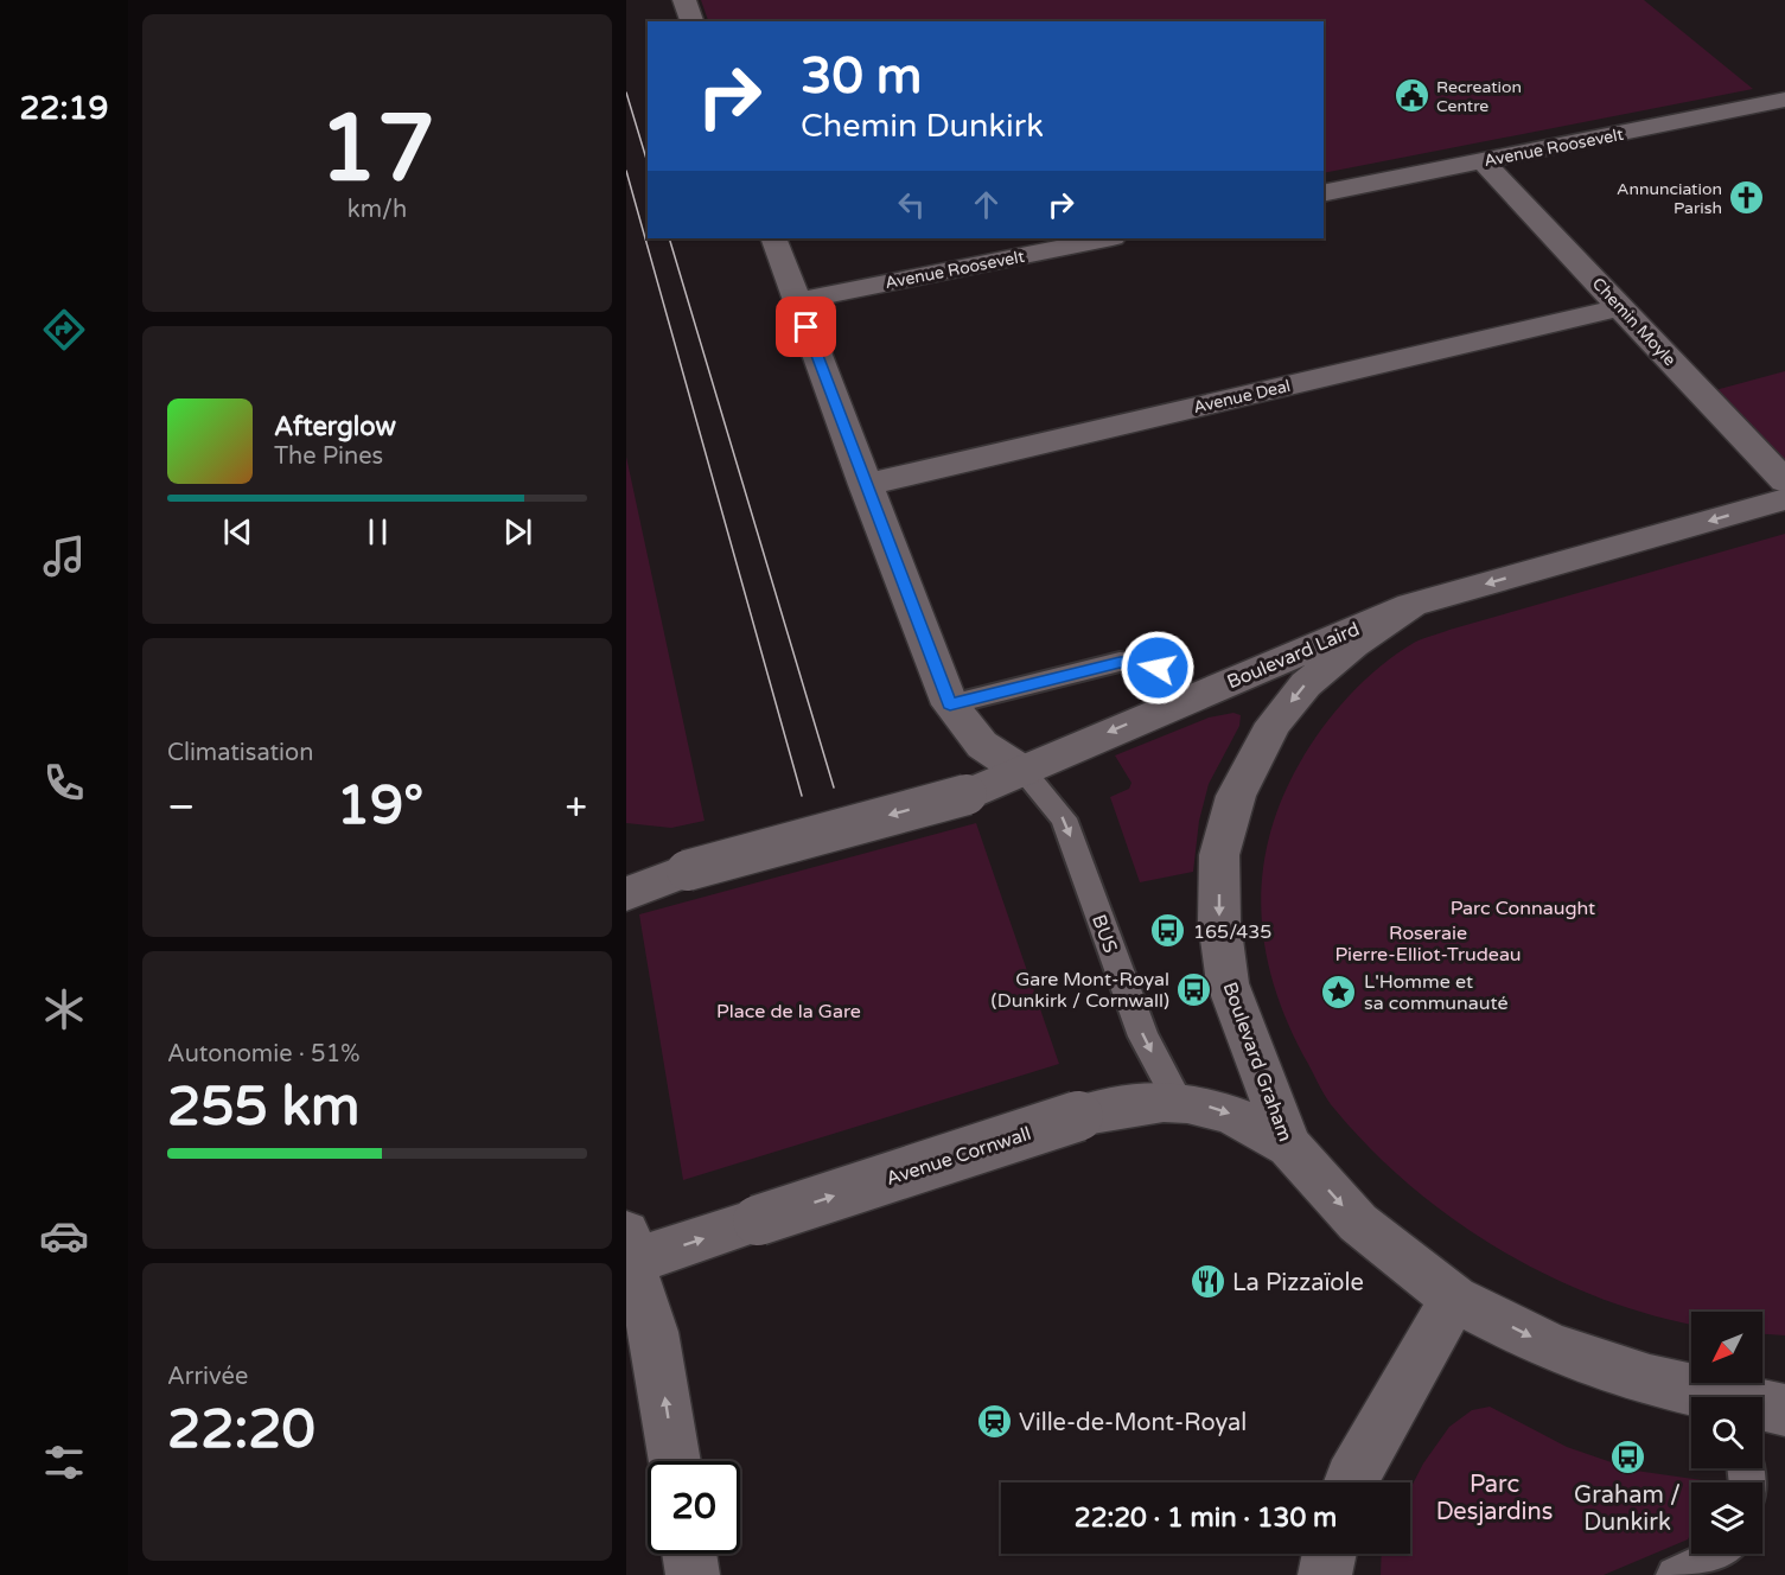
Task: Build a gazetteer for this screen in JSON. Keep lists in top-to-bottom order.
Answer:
{
  "streets": {
    "street": [
      "Avenue Roosevelt",
      "Chemin Moyle",
      "Avenue Deal",
      "Boulevard Laird",
      "Boulevard Graham",
      "Avenue Cornwall"
    ],
    "lane": ["BUS"]
  },
  "crossings": [
    ["Avenue Roosevelt", "Chemin Moyle"],
    ["Chemin Moyle", "Avenue Deal"],
    ["Boulevard Laird", "BUS"],
    ["Boulevard Laird", "Boulevard Graham"],
    ["BUS", "Avenue Cornwall"],
    ["Boulevard Graham", "Avenue Cornwall"]
  ],
  "one_way": ["Boulevard Laird", "BUS", "Avenue Cornwall"],
  "parks": [
    "Parc Connaught",
    "Roseraie Pierre-Elliot-Trudeau",
    "Place de la Gare",
    "Parc Desjardins"
  ],
  "places": {
    "public building": ["Recreation Centre"],
    "church": ["Annunciation Parish"],
    "bus stop": ["165/435", "Gare Mont-Royal (Dunkirk / Cornwall)", "Graham / Dunkirk"],
    "place": ["L'Homme et sa communauté"],
    "restaurant": ["La Pizzaïole"],
    "station": ["Ville-de-Mont-Royal"]
  },
  "north": "bottom left",
  "page": {
    "tabs": "22:19",
    "tile": [
      ["17", "km/h"],
      "Climatisation",
      ["Autonomie · 51%", "255 km"],
      ["Arrivée", "22:20"]
    ],
    "turn": ["30 m", "Chemin Dunkirk"],
    "song": ["Afterglow", "The Pines"],
    "heat": ["−", "19°", "+"],
    "limit": "20",
    "trip": "22:20 · 1 min · 130 m"
  }
}
